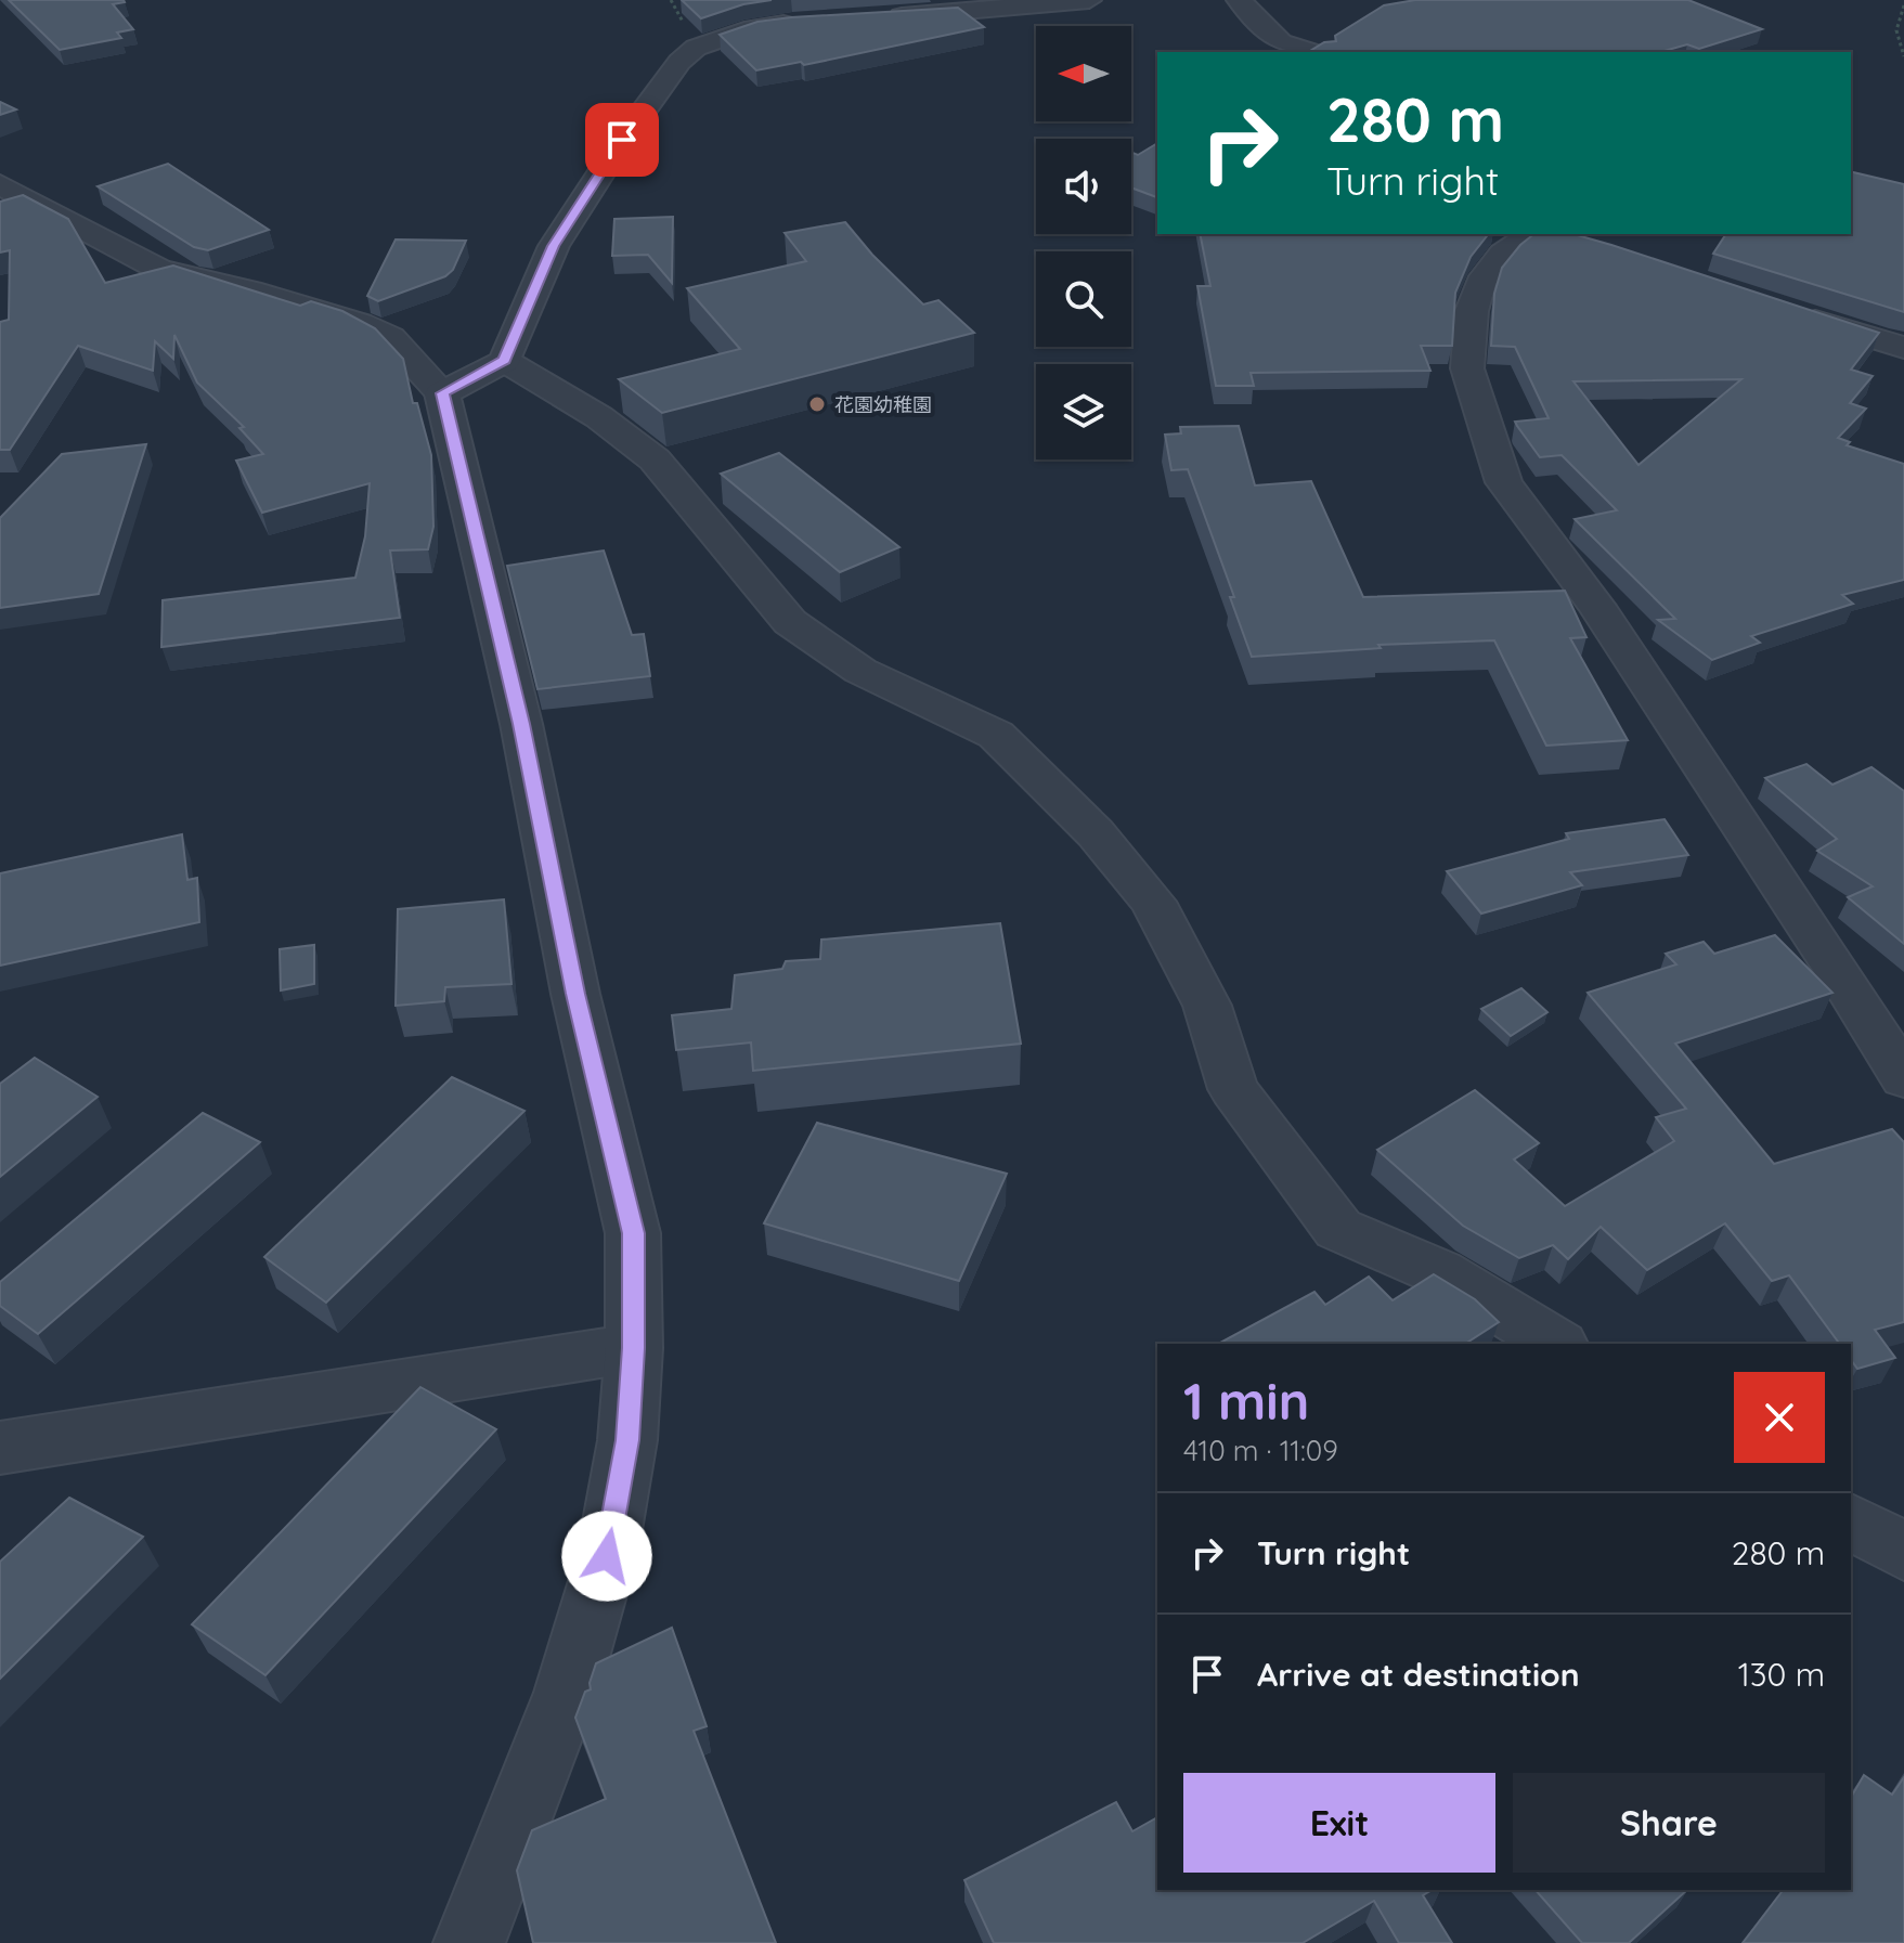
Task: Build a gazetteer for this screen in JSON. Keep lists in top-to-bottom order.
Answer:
{
  "places": ["花園幼稚園"],
  "north": "left",
  "page": {
    "turn": ["280 m", "Turn right"],
    "heading": ["1 min", "410 m · 11:09"],
    "list": [
      {
        "name": "Turn right",
        "value": "280 m"
      },
      {
        "name": "Arrive at destination",
        "value": "130 m"
      }
    ],
    "buttons": ["Exit", "Share"]
  }
}
